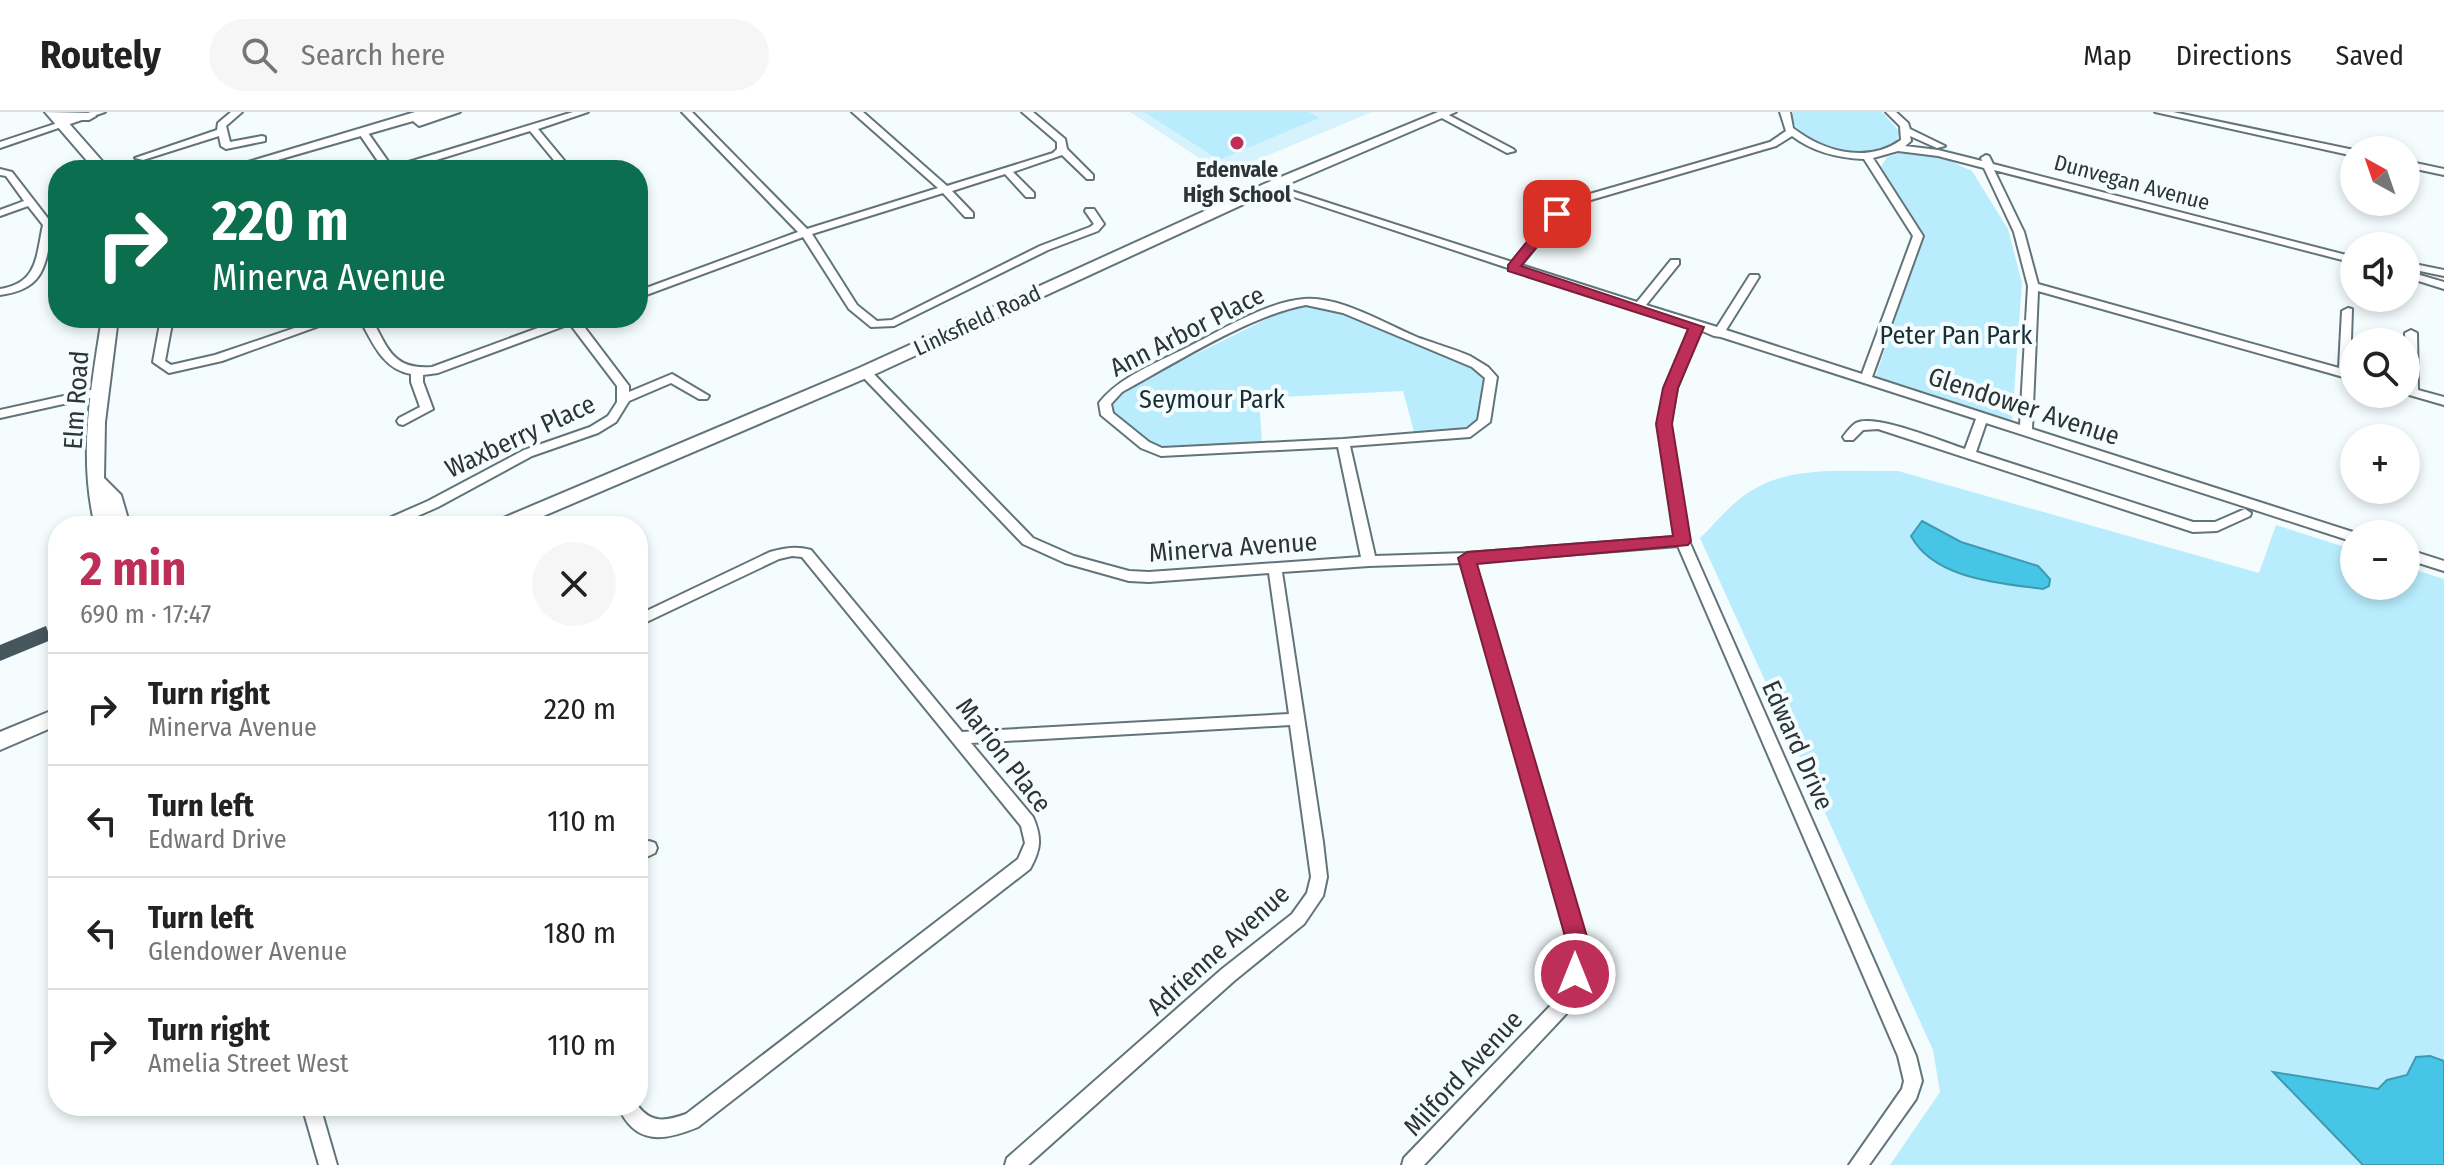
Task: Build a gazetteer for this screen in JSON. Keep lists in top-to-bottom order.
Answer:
{
  "streets": {
    "main road": ["Linksfield Road", "Elm Road"],
    "street": [
      "Dunvegan Avenue",
      "Ann Arbor Place",
      "Glendower Avenue",
      "Waxberry Place",
      "Minerva Avenue",
      "Edward Drive",
      "Marion Place",
      "Adrienne Avenue",
      "Milford Avenue"
    ]
  },
  "crossings": [
    ["Linksfield Road", "Glendower Avenue"],
    ["Linksfield Road", "Minerva Avenue"],
    ["Glendower Avenue", "Edward Drive"],
    ["Minerva Avenue", "Edward Drive"],
    ["Minerva Avenue", "Adrienne Avenue"],
    ["Minerva Avenue", "Milford Avenue"]
  ],
  "parks": ["Peter Pan Park", "Seymour Park"],
  "places": ["Edenvale High School"],
  "north": "top left",
  "page": {
    "header": "Routely",
    "search": "Search here",
    "nav": ["Map", "Directions", "Saved"],
    "map_buttons": ["+", "−"],
    "turn": ["220 m", "Minerva Avenue"],
    "heading": ["2 min", "690 m · 17:47"],
    "list": [
      {
        "name": "Turn right",
        "note": "Minerva Avenue",
        "value": "220 m"
      },
      {
        "name": "Turn left",
        "note": "Edward Drive",
        "value": "110 m"
      },
      {
        "name": "Turn left",
        "note": "Glendower Avenue",
        "value": "180 m"
      },
      {
        "name": "Turn right",
        "note": "Amelia Street West",
        "value": "110 m"
      }
    ]
  }
}
